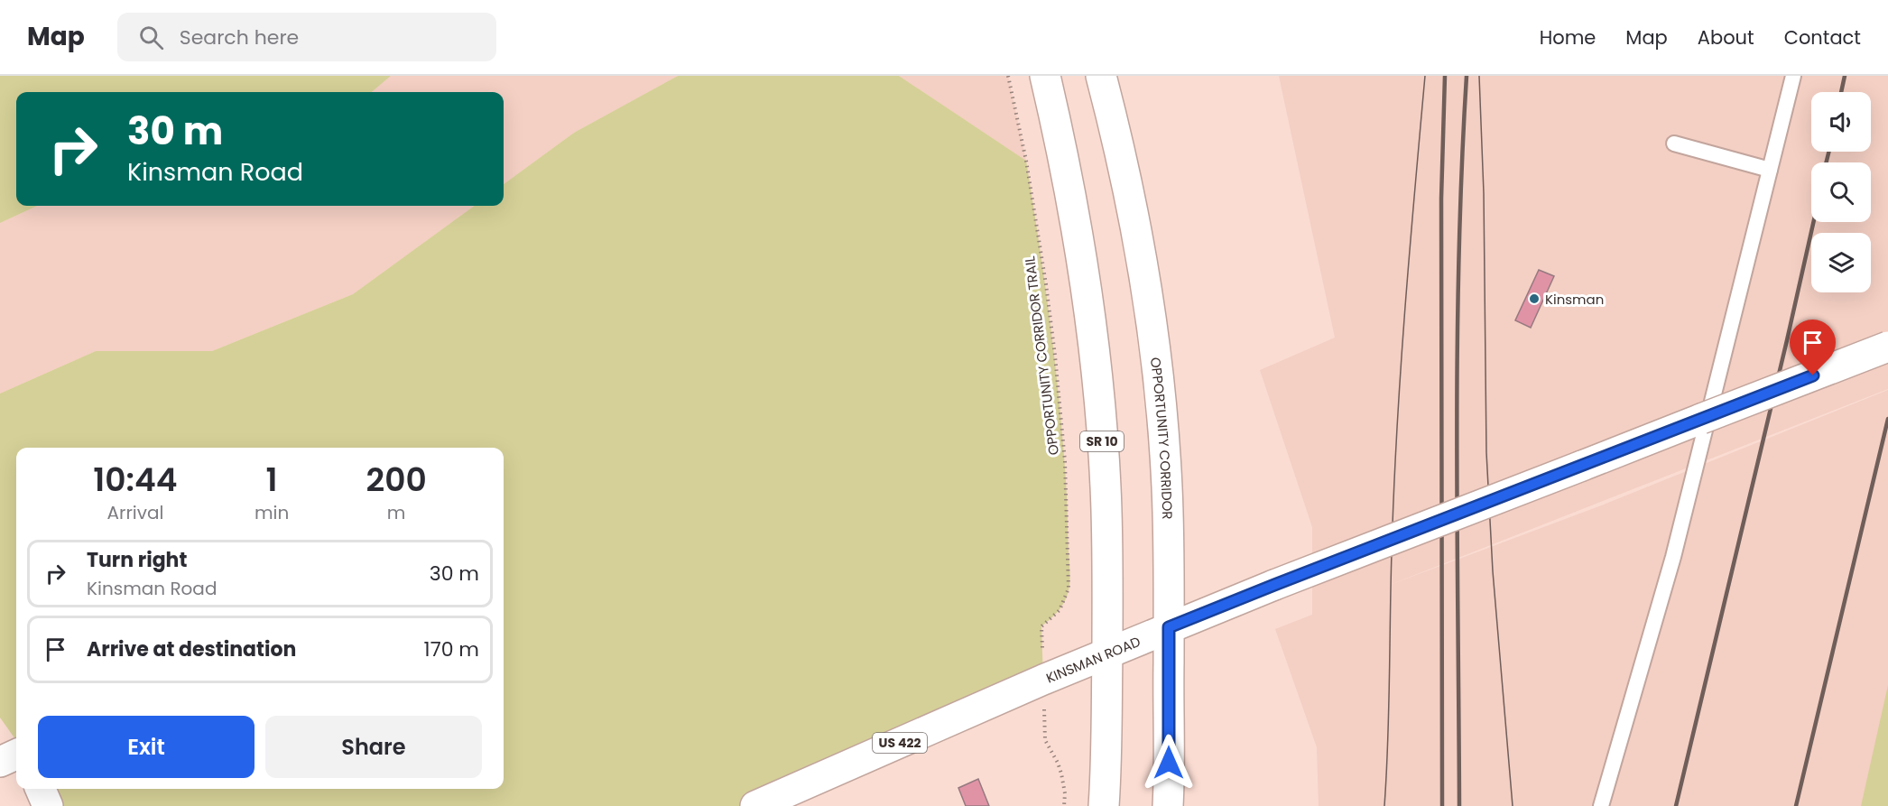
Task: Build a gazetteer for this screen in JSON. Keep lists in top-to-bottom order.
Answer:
{
  "streets": {
    "main road": [
      "OPPORTUNITY CORRIDOR",
      "SR 10",
      "KINSMAN ROAD",
      "US 422"
    ],
    "path": ["OPPORTUNITY CORRIDOR TRAIL"]
  },
  "crossings": [
    ["OPPORTUNITY CORRIDOR", "KINSMAN ROAD"],
    ["SR 10", "KINSMAN ROAD"]
  ],
  "places": ["Kinsman"],
  "page": {
    "header": "Map",
    "search": "Search here",
    "nav": [
      "Home",
      "Map",
      "About",
      "Contact"
    ],
    "turn": ["30 m", "Kinsman Road"],
    "eta": [
      "10:44",
      "Arrival",
      "1",
      "min",
      "200",
      "m"
    ],
    "list": [
      {
        "name": "Turn right",
        "note": "Kinsman Road",
        "value": "30 m"
      },
      {
        "name": "Arrive at destination",
        "value": "170 m"
      }
    ],
    "buttons": ["Exit", "Share"]
  }
}
